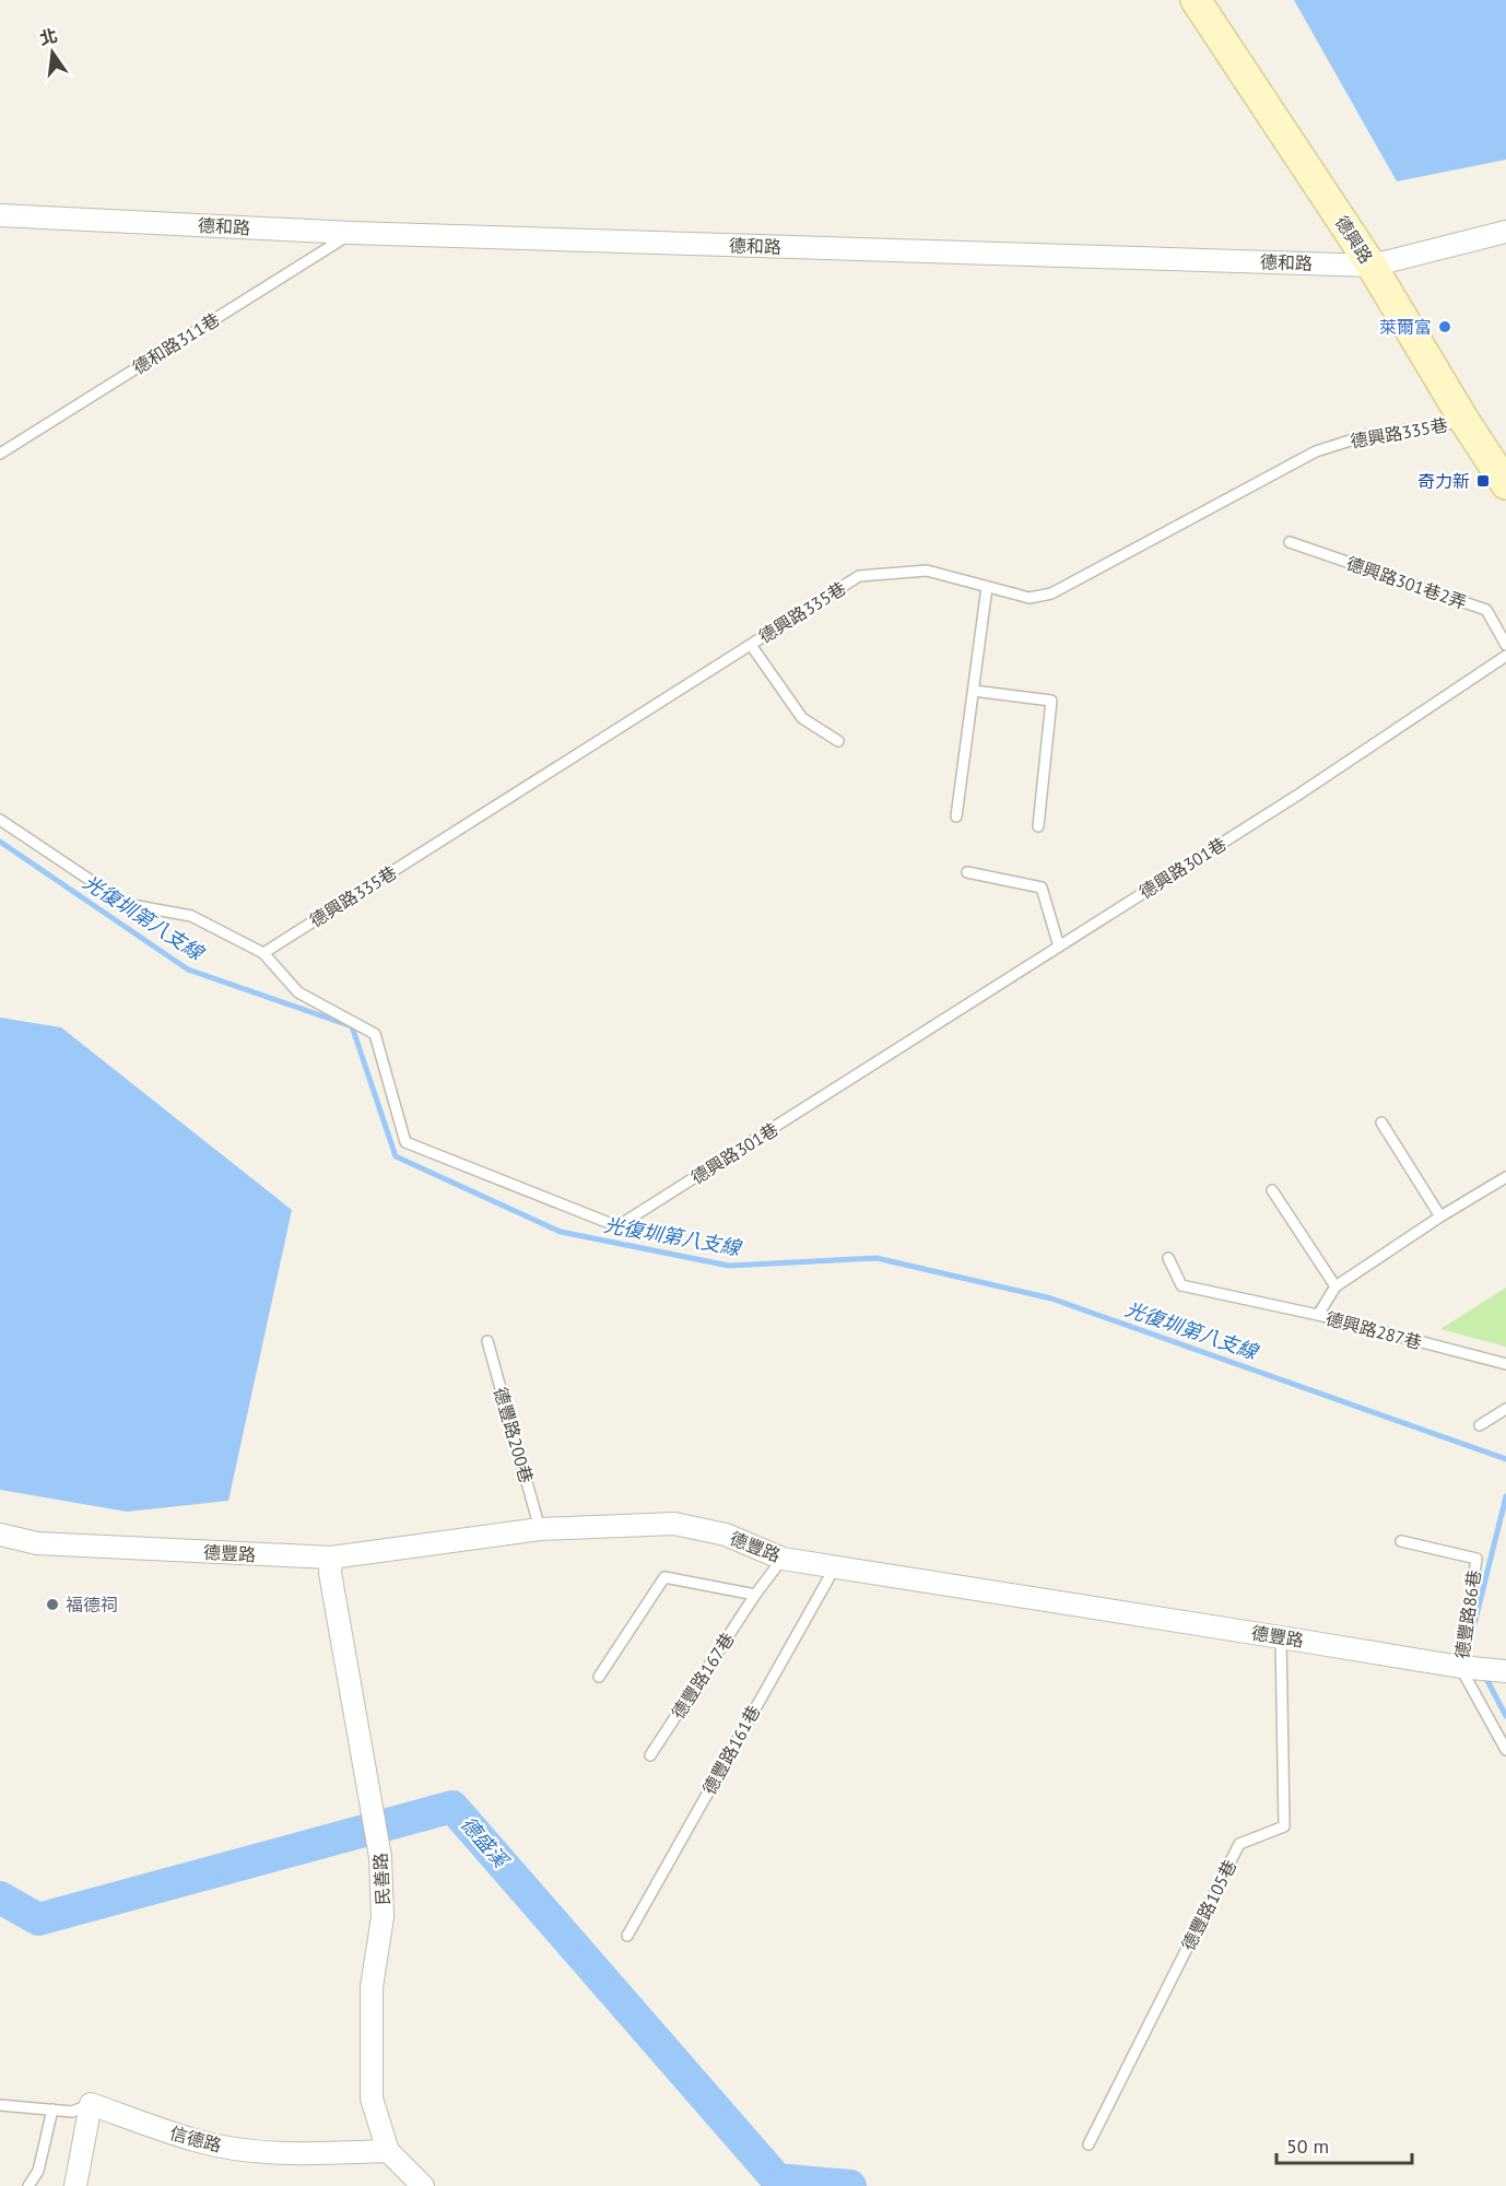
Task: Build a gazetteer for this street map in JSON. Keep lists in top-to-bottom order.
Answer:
{
  "streets": {
    "main road": ["德興路"],
    "street": [
      "德和路",
      "德豐路",
      "民善路",
      "信德路"
    ],
    "lane": [
      "德和路311巷",
      "德興路335巷",
      "德興路301巷2弄",
      "德興路301巷",
      "德興路287巷",
      "德豐路200巷",
      "德豐路86巷",
      "德豐路167巷",
      "德豐路161巷",
      "德豐路105巷"
    ]
  },
  "crossings": [
    ["德和路", "德興路"],
    ["德和路", "德和路311巷"],
    ["德興路", "德興路335巷"],
    ["德興路335巷", "德興路301巷"],
    ["德豐路200巷", "德豐路"],
    ["德豐路", "德豐路86巷"],
    ["德豐路", "德豐路167巷"],
    ["德豐路", "德豐路161巷"],
    ["德豐路", "民善路"],
    ["德豐路", "德豐路105巷"],
    ["民善路", "信德路"]
  ],
  "water": ["光復圳第八支線", "德盛溪"],
  "places": {
    "other": ["萊爾富", "福德祠"],
    "transit": ["奇力新"]
  },
  "scale_bar": "50 m",
  "north": "top"
}
